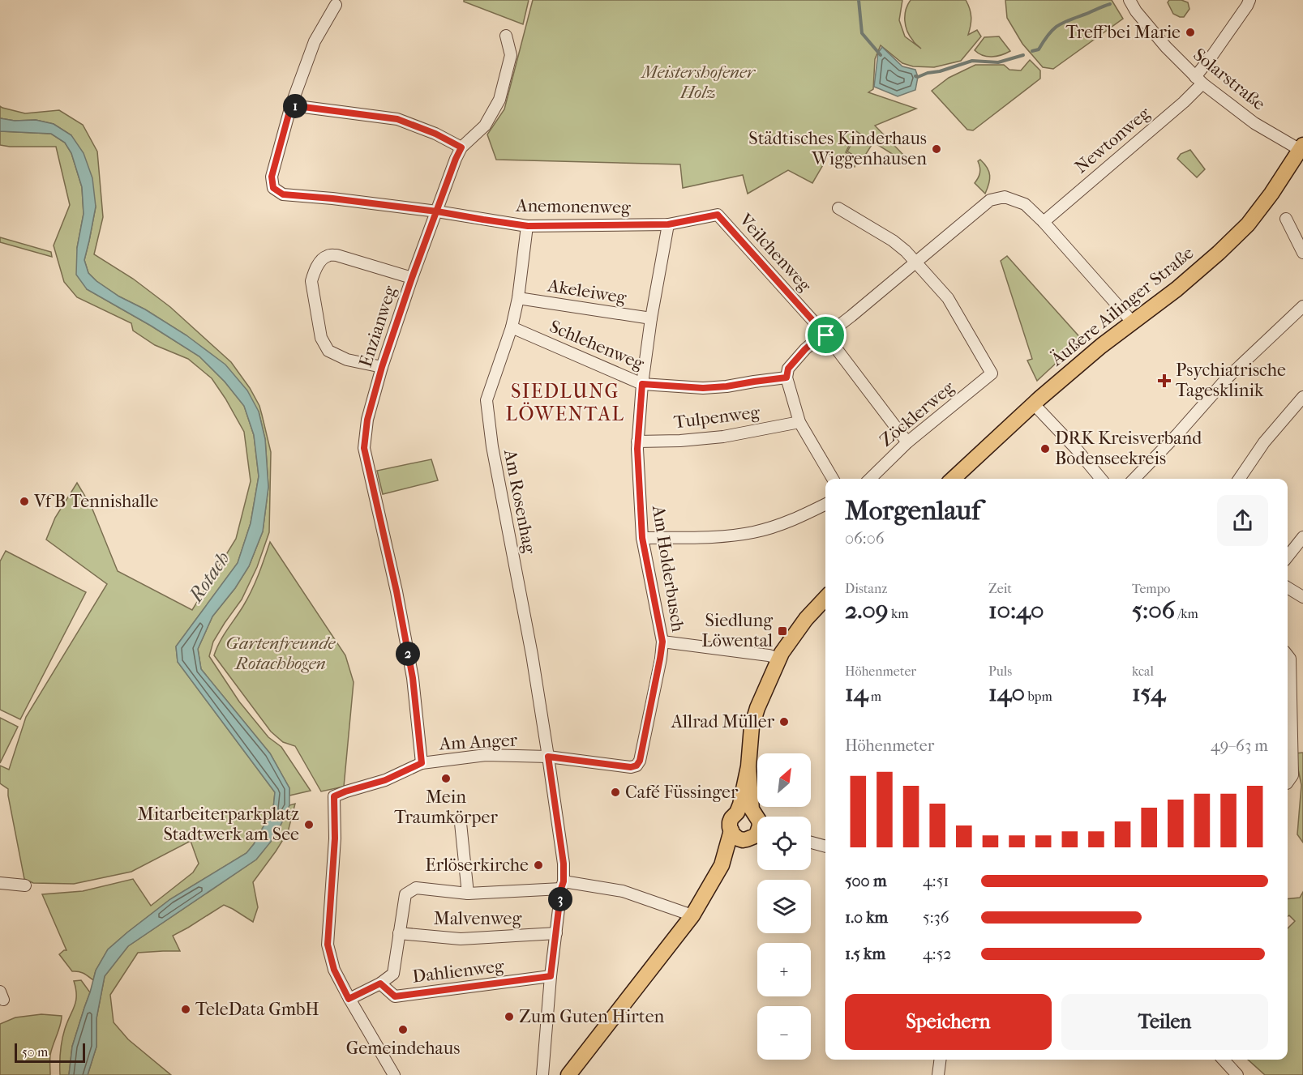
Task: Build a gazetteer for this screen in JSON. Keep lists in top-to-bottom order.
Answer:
{
  "streets": {
    "main road": ["Äußere Ailinger Straße"],
    "street": [
      "Solarstraße",
      "Newtonweg",
      "Anemonenweg",
      "Veilchenweg",
      "Akeleiweg",
      "Enzianweg",
      "Schlehenweg",
      "Zöcklerweg",
      "Tulpenweg",
      "Am Rosenhag",
      "Am Holderbusch",
      "Am Anger",
      "Malvenweg",
      "Dahlienweg"
    ]
  },
  "crossings": [
    ["Solarstraße", "Newtonweg"],
    ["Solarstraße", "Äußere Ailinger Straße"],
    ["Anemonenweg", "Veilchenweg"],
    ["Anemonenweg", "Enzianweg"],
    ["Anemonenweg", "Am Rosenhag"],
    ["Anemonenweg", "Am Holderbusch"],
    ["Veilchenweg", "Zöcklerweg"],
    ["Akeleiweg", "Am Rosenhag"],
    ["Akeleiweg", "Am Holderbusch"],
    ["Enzianweg", "Am Anger"],
    ["Schlehenweg", "Am Rosenhag"],
    ["Schlehenweg", "Am Holderbusch"],
    ["Tulpenweg", "Am Holderbusch"],
    ["Am Rosenhag", "Am Anger"],
    ["Am Rosenhag", "Malvenweg"],
    ["Am Rosenhag", "Dahlienweg"],
    ["Am Holderbusch", "Am Anger"]
  ],
  "districts": ["SIEDLUNG LÖWENTAL"],
  "water": ["Rotach"],
  "parks": ["Meistershofener Holz", "Gartenfreunde Rotachbogen"],
  "places": {
    "other": [
      "Treff bei Marie",
      "Städtisches Kinderhaus Wiggenhausen",
      "DRK Kreisverband Bodenseekreis",
      "VfB Tennishalle",
      "Allrad Müller",
      "Mein Traumkörper",
      "Café Füssinger",
      "Mitarbeiterparkplatz Stadtwerk am See",
      "Erlöserkirche",
      "TeleData GmbH",
      "Zum Guten Hirten",
      "Gemeindehaus"
    ],
    "health": ["Psychiatrische Tagesklinik"],
    "transit": ["Siedlung Löwental"]
  },
  "scale_bar": "50 m",
  "north": "top right",
  "page": {
    "pins": ["1", "2", "3"],
    "heading": ["Morgenlauf", "06:06"],
    "stats": [
      ["Distanz", "2.09 km"],
      ["Zeit", "10:40"],
      ["Tempo", "5:06 /km"],
      ["Höhenmeter", "14 m"],
      ["Puls", "140 bpm"],
      ["kcal", "154"]
    ],
    "chart": ["Höhenmeter", "49–63 m"],
    "map_buttons": ["+", "−"],
    "list": [
      {
        "name": "500 m",
        "note": "4:51"
      },
      {
        "name": "1.0 km",
        "note": "5:36"
      },
      {
        "name": "1.5 km",
        "note": "4:52"
      }
    ],
    "buttons": ["Speichern", "Teilen"],
    "scale": "50 m"
  }
}
